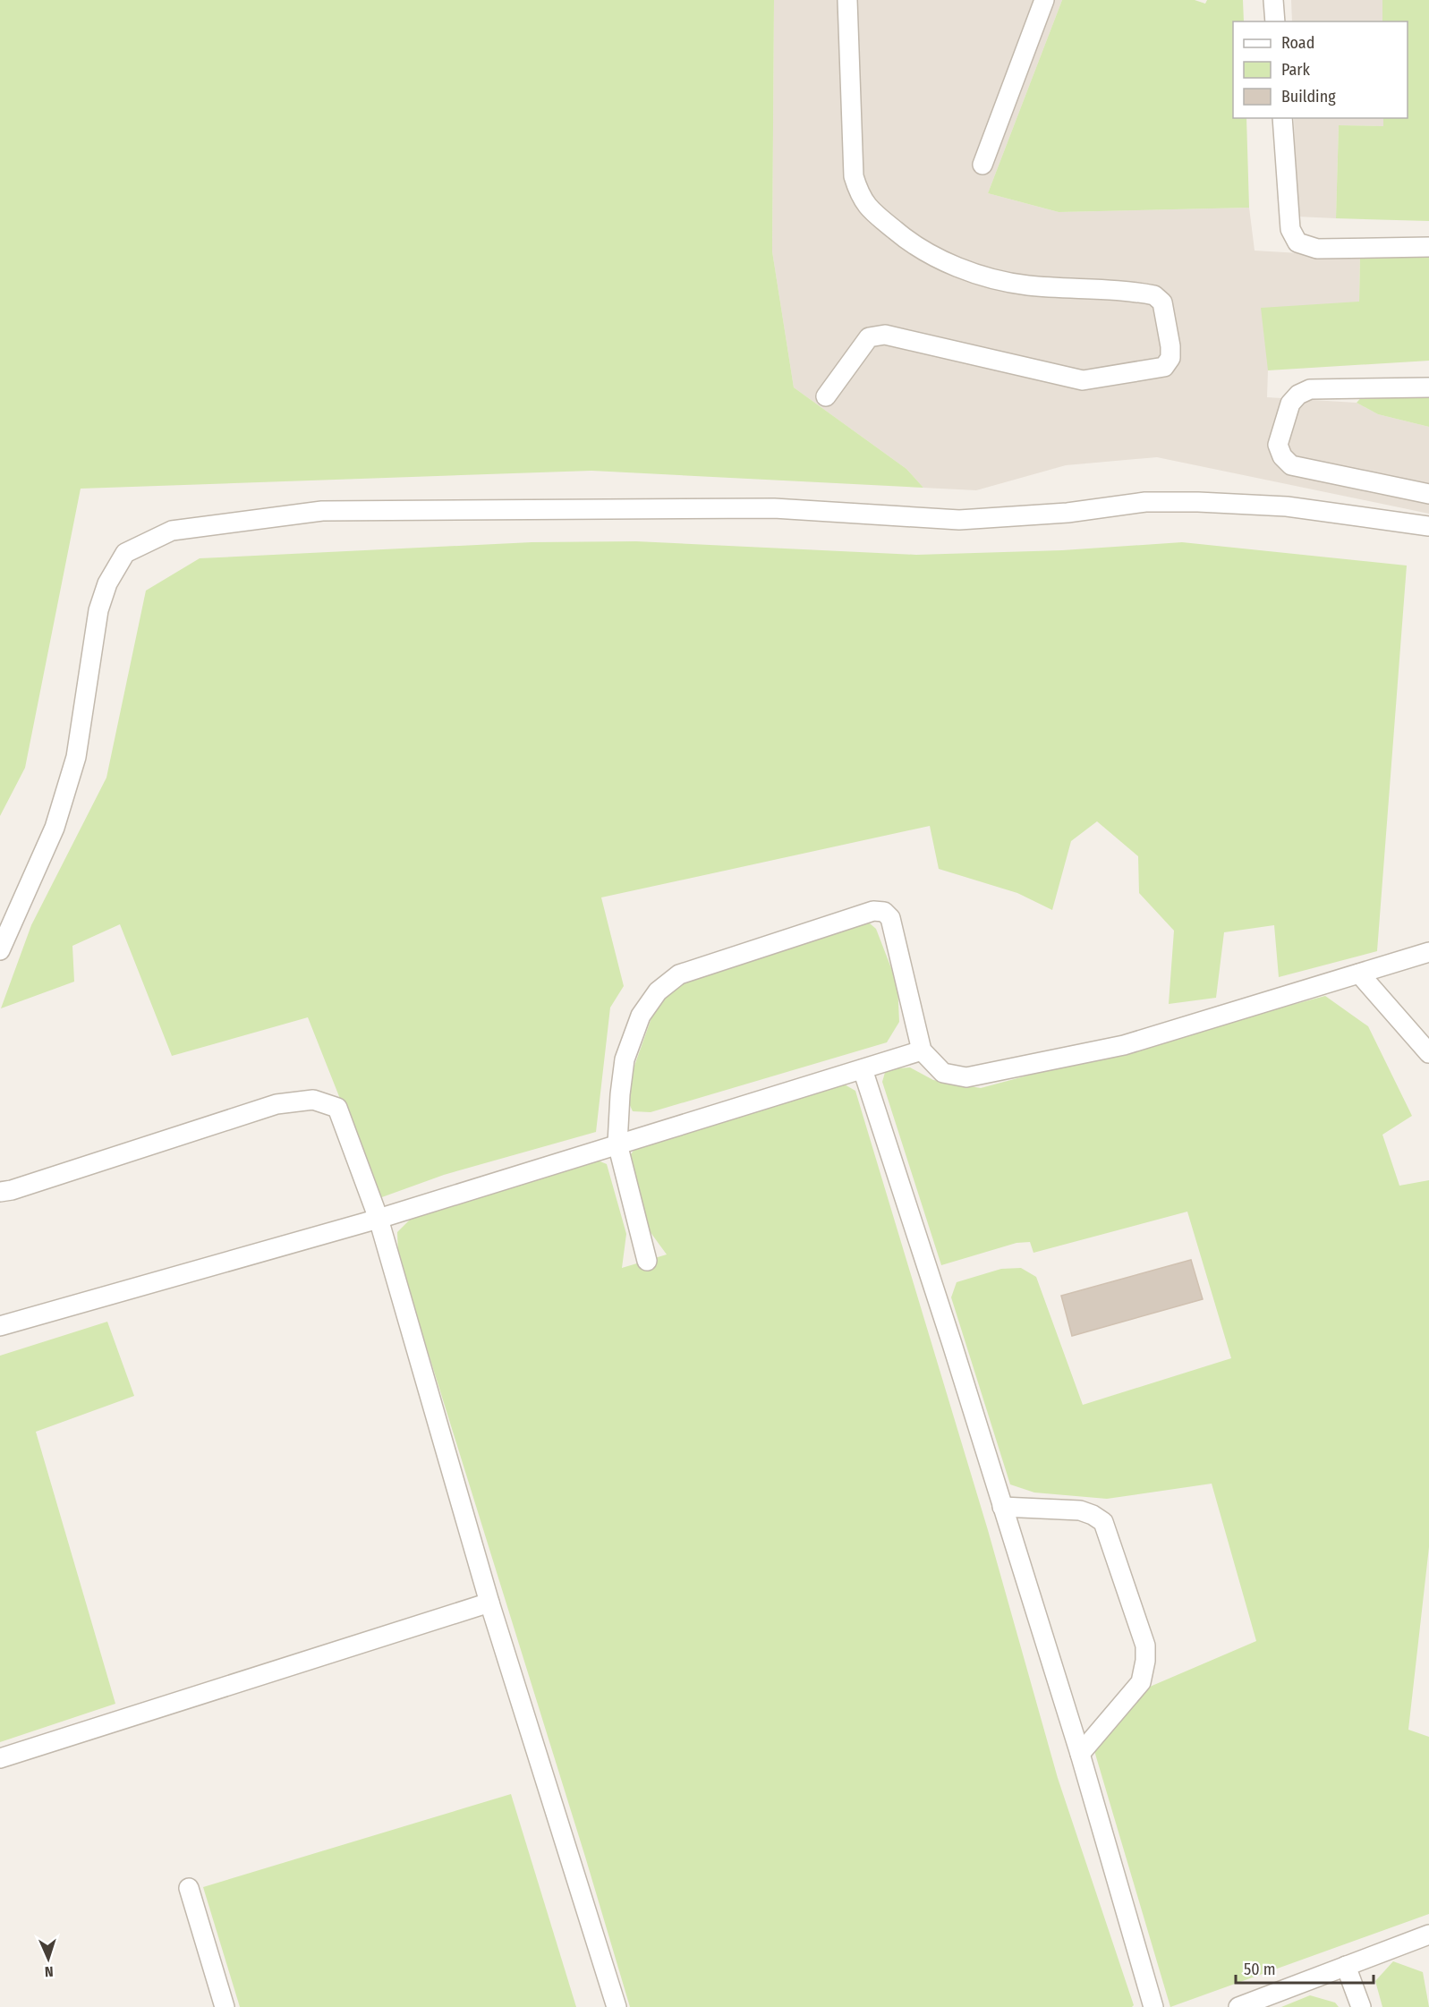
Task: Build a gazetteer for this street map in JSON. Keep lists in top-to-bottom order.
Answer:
{
  "legend": ["Road", "Park", "Building"],
  "scale_bar": "50 m",
  "north": "bottom"
}
